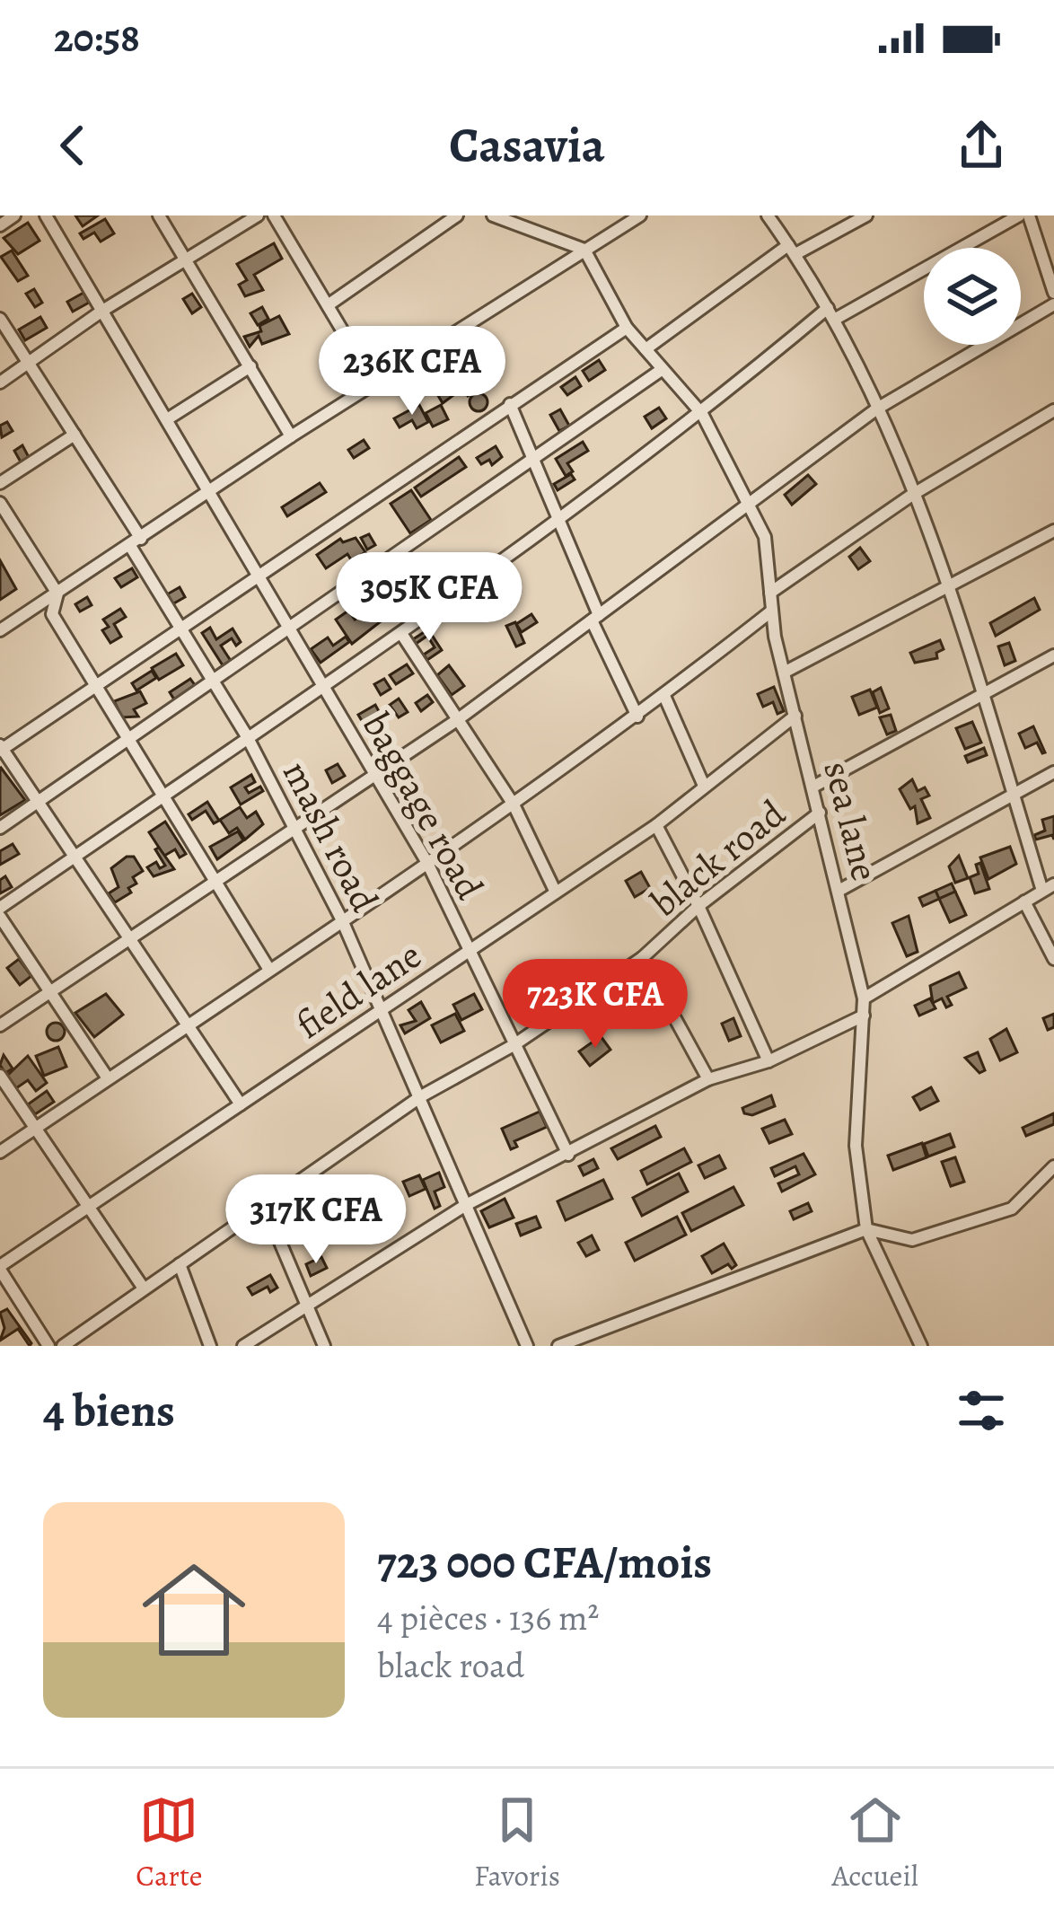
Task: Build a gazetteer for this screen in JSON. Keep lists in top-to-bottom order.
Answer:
{
  "streets": {
    "street": [
      "baggage road",
      "sea lane",
      "mash road",
      "black road",
      "field lane"
    ]
  },
  "crossings": [
    ["baggage road", "black road"],
    ["baggage road", "field lane"],
    ["sea lane", "black road"],
    ["sea lane", "field lane"],
    ["mash road", "black road"],
    ["mash road", "field lane"]
  ],
  "page": {
    "status": "20:58",
    "header": "Casavia",
    "price": [
      "236K CFA",
      "305K CFA",
      "723K CFA",
      "317K CFA"
    ],
    "heading": "4 biens",
    "list": [
      {
        "name": "723 000 CFA/mois",
        "note": "4 pièces · 136 m² · black road"
      }
    ],
    "tabs": ["Carte", "Favoris", "Accueil"]
  }
}
